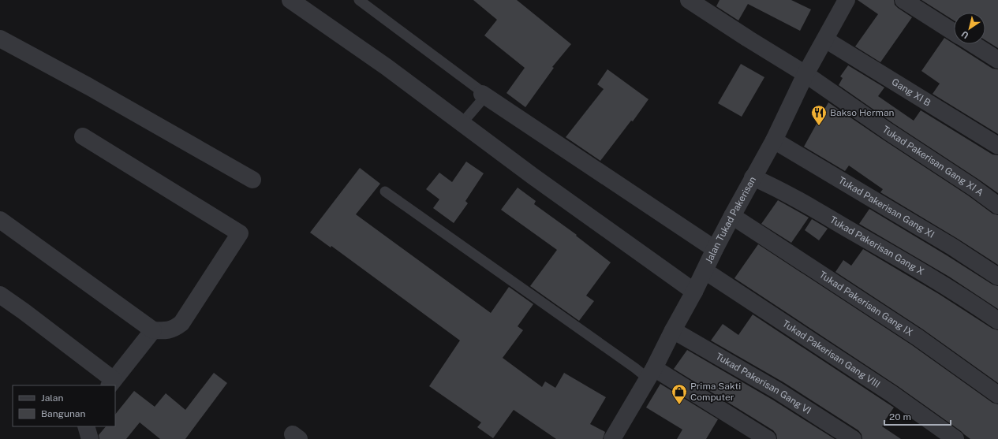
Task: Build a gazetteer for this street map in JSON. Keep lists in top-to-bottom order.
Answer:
{
  "streets": {
    "street": [
      "Gang XI B",
      "Tukad Pakerisan Gang XI A",
      "Tukad Pakerisan Gang XI",
      "Jalan Tukad Pakerisan",
      "Tukad Pakerisan Gang X",
      "Tukad Pakerisan Gang IX",
      "Tukad Pakerisan Gang VIII",
      "Tukad Pakerisan Gang VI"
    ]
  },
  "crossings": [
    ["Gang XI B", "Jalan Tukad Pakerisan"],
    ["Tukad Pakerisan Gang XI A", "Jalan Tukad Pakerisan"],
    ["Tukad Pakerisan Gang XI", "Jalan Tukad Pakerisan"],
    ["Jalan Tukad Pakerisan", "Tukad Pakerisan Gang X"],
    ["Jalan Tukad Pakerisan", "Tukad Pakerisan Gang IX"],
    ["Jalan Tukad Pakerisan", "Tukad Pakerisan Gang VIII"],
    ["Jalan Tukad Pakerisan", "Tukad Pakerisan Gang VI"]
  ],
  "places": {
    "restaurant": ["Bakso Herman"],
    "shop": ["Prima Sakti Computer"]
  },
  "legend": ["Jalan", "Bangunan"],
  "scale_bar": "20 m",
  "north": "bottom left"
}
